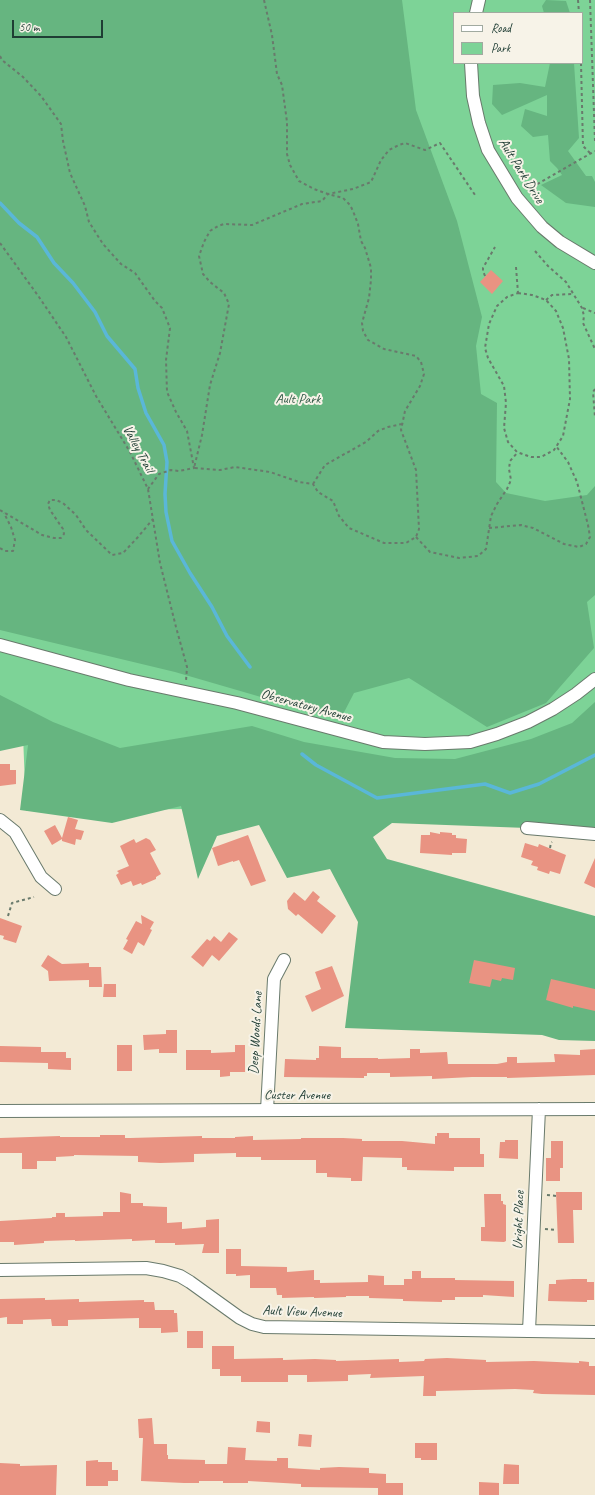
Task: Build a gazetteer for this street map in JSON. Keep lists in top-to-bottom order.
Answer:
{
  "streets": {
    "street": [
      "Ault Park Drive",
      "Observatory Avenue",
      "Deep Woods Lane",
      "Custer Avenue",
      "Uright Place",
      "Ault View Avenue"
    ],
    "path": ["Valley Trail"]
  },
  "crossings": [
    ["Valley Trail", "Observatory Avenue"],
    ["Deep Woods Lane", "Custer Avenue"],
    ["Custer Avenue", "Uright Place"],
    ["Uright Place", "Ault View Avenue"]
  ],
  "parks": ["Ault Park"],
  "legend": ["Road", "Park"],
  "scale_bar": "50 m"
}
